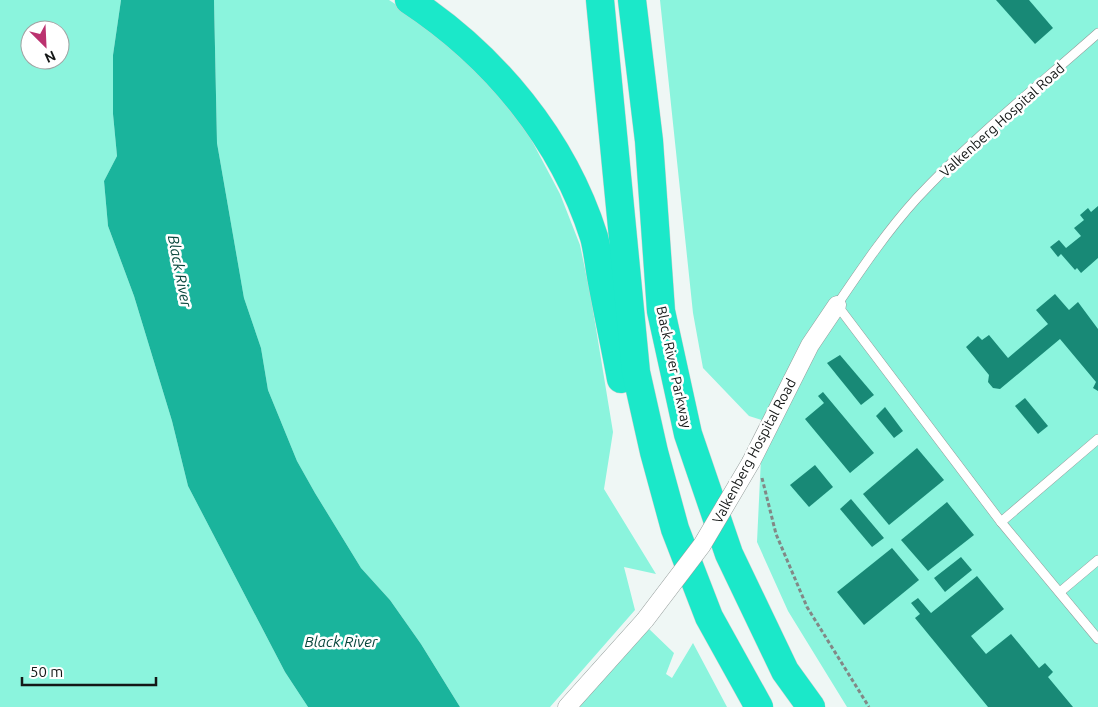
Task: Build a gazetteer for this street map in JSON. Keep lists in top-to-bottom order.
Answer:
{
  "streets": {
    "highway": ["Black River Parkway"],
    "street": ["Valkenberg Hospital Road"]
  },
  "water": ["Black River"],
  "scale_bar": "50 m",
  "north": "bottom right"
}
